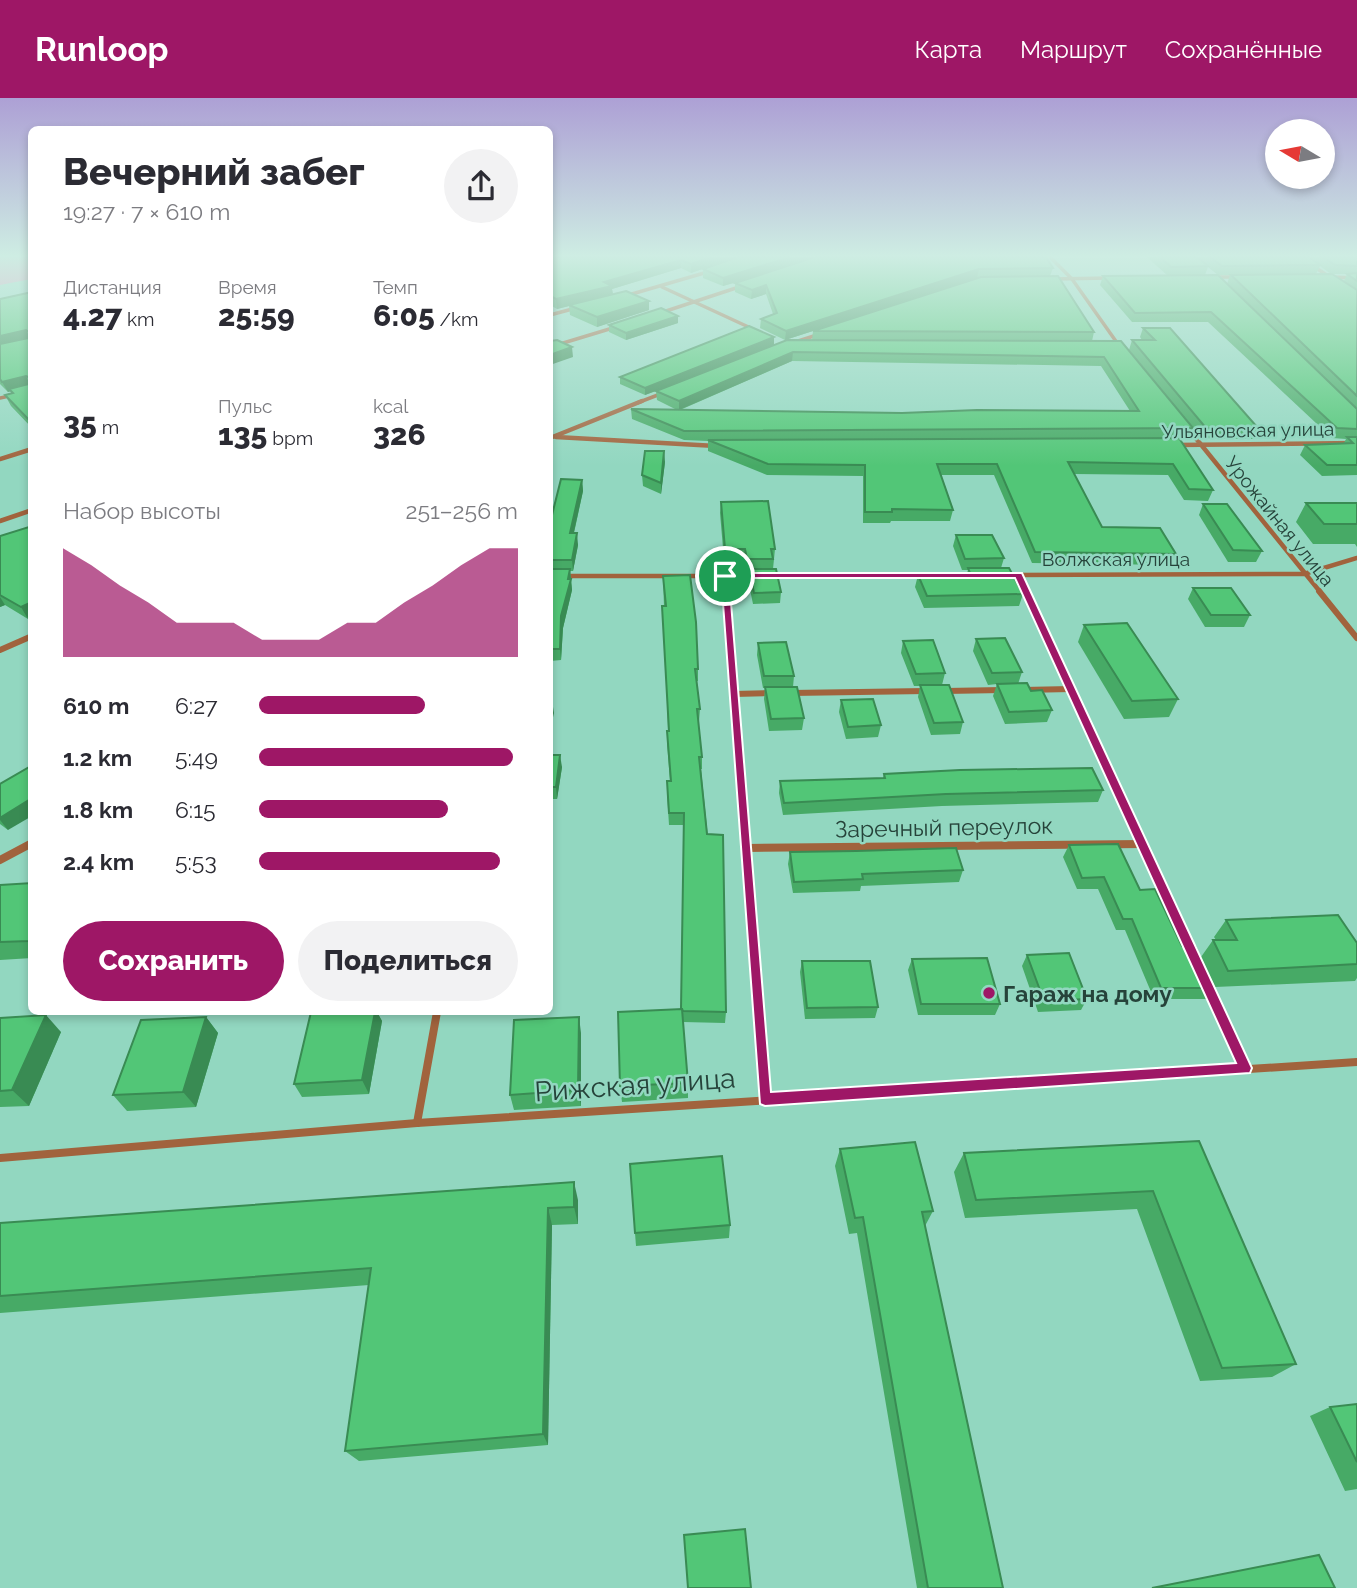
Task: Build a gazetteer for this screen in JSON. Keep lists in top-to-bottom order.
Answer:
{
  "streets": {
    "street": [
      "Ульяновская улица",
      "Урожайная улица",
      "Волжская улица",
      "Заречный переулок",
      "Рижская улица"
    ]
  },
  "crossings": [
    ["Ульяновская улица", "Урожайная улица"],
    ["Урожайная улица", "Волжская улица"]
  ],
  "places": ["Гараж на дому"],
  "north": "left",
  "page": {
    "header": "Runloop",
    "nav": ["Карта", "Маршрут", "Сохранённые"],
    "heading": ["Вечерний забег", "19:27 · 7 × 610 m"],
    "stats": [
      ["Дистанция", "4.27 km"],
      ["Время", "25:59"],
      ["Темп", "6:05 /km"],
      ["35 m"],
      ["Пульс", "135 bpm"],
      ["kcal", "326"]
    ],
    "chart": ["Набор высоты", "251–256 m"],
    "list": [
      {
        "name": "610 m",
        "note": "6:27"
      },
      {
        "name": "1.2 km",
        "note": "5:49"
      },
      {
        "name": "1.8 km",
        "note": "6:15"
      },
      {
        "name": "2.4 km",
        "note": "5:53"
      }
    ],
    "buttons": ["Сохранить", "Поделиться"]
  }
}
